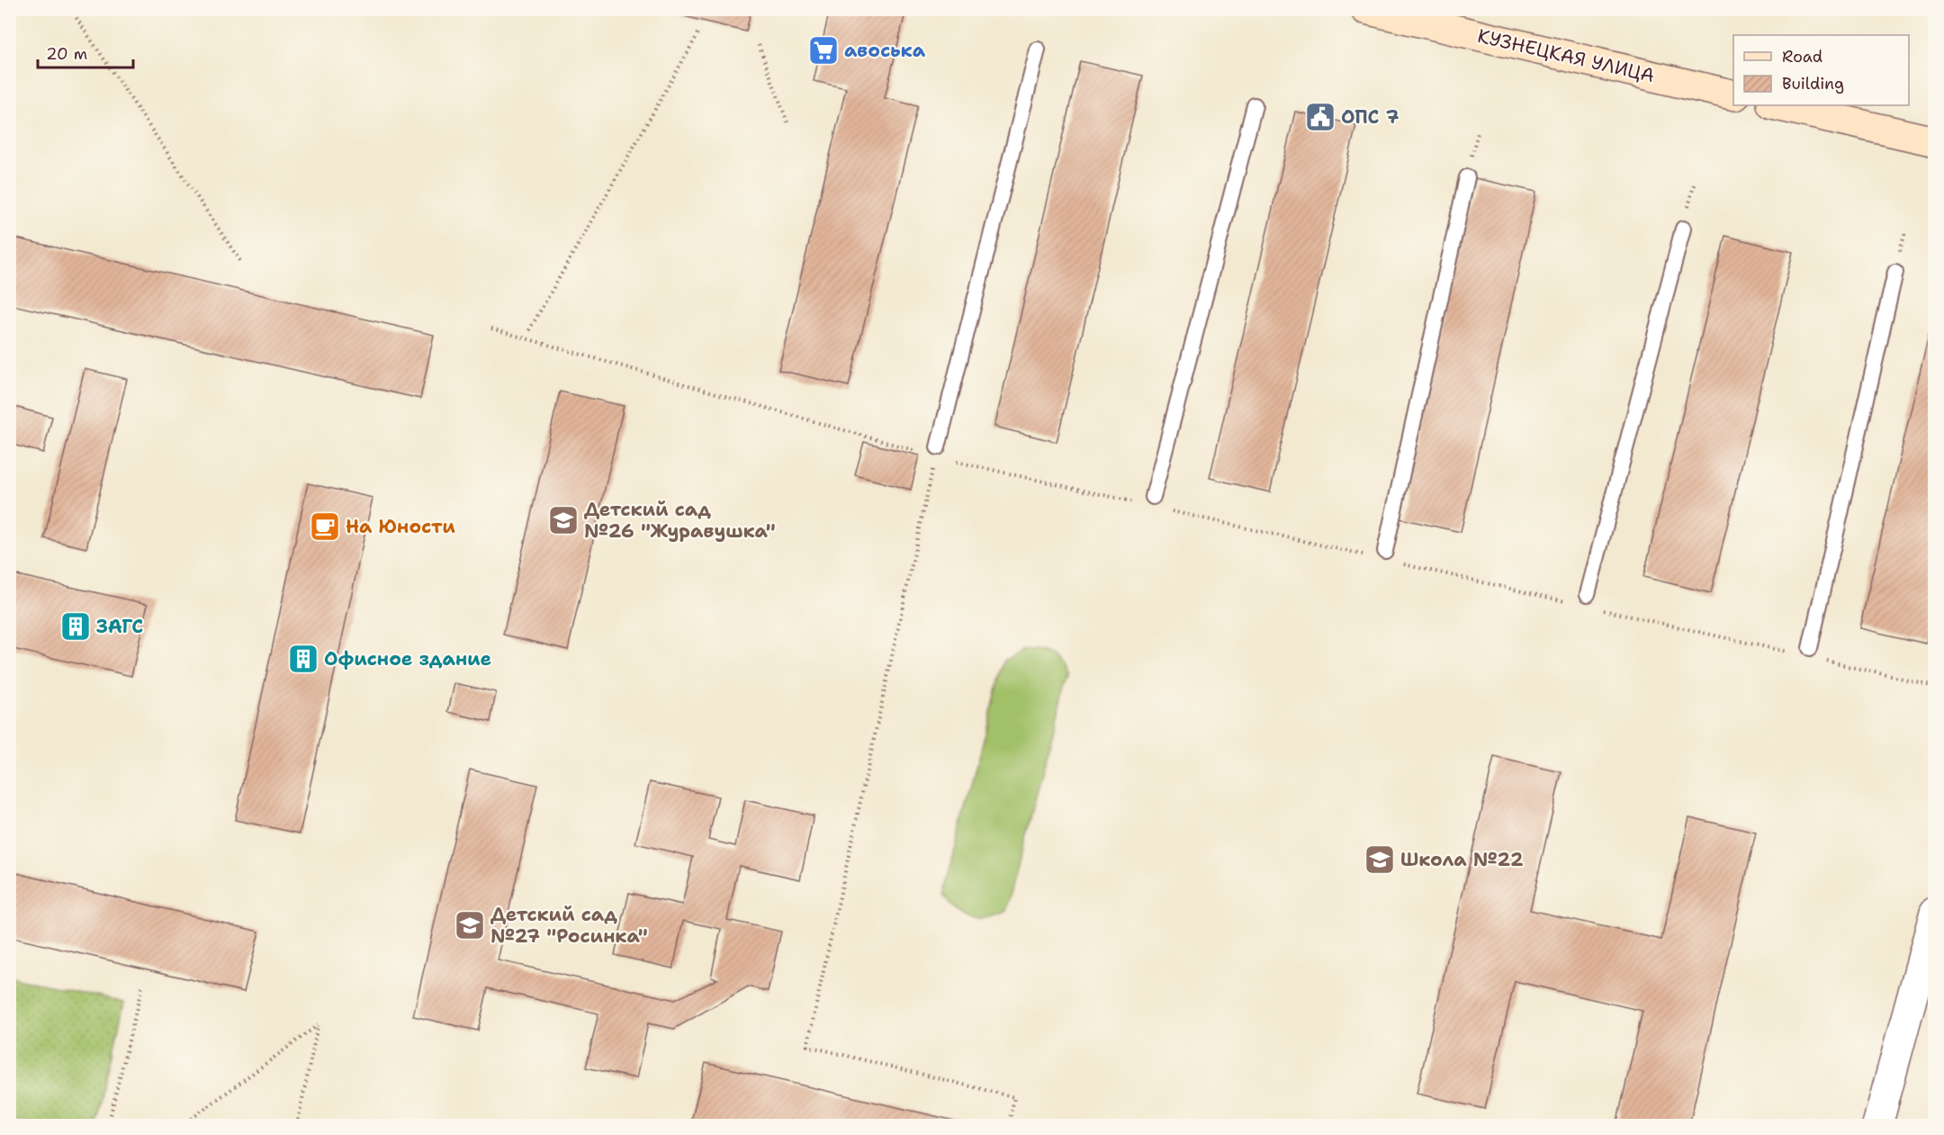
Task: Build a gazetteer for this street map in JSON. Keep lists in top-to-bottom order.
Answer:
{
  "streets": {
    "main road": ["КУЗНЕЦКАЯ УЛИЦА"]
  },
  "places": {
    "supermarket": ["авоська"],
    "public building": ["ОПС 7"],
    "school or university": ["Детский сад №26 \"Журавушка\"", "Школа №22", "Детский сад №27 \"Росинка\""],
    "cafe": ["На Юности"],
    "building": ["ЗАГС", "Офисное здание"]
  },
  "legend": ["Road", "Building"],
  "scale_bar": "20 m"
}
